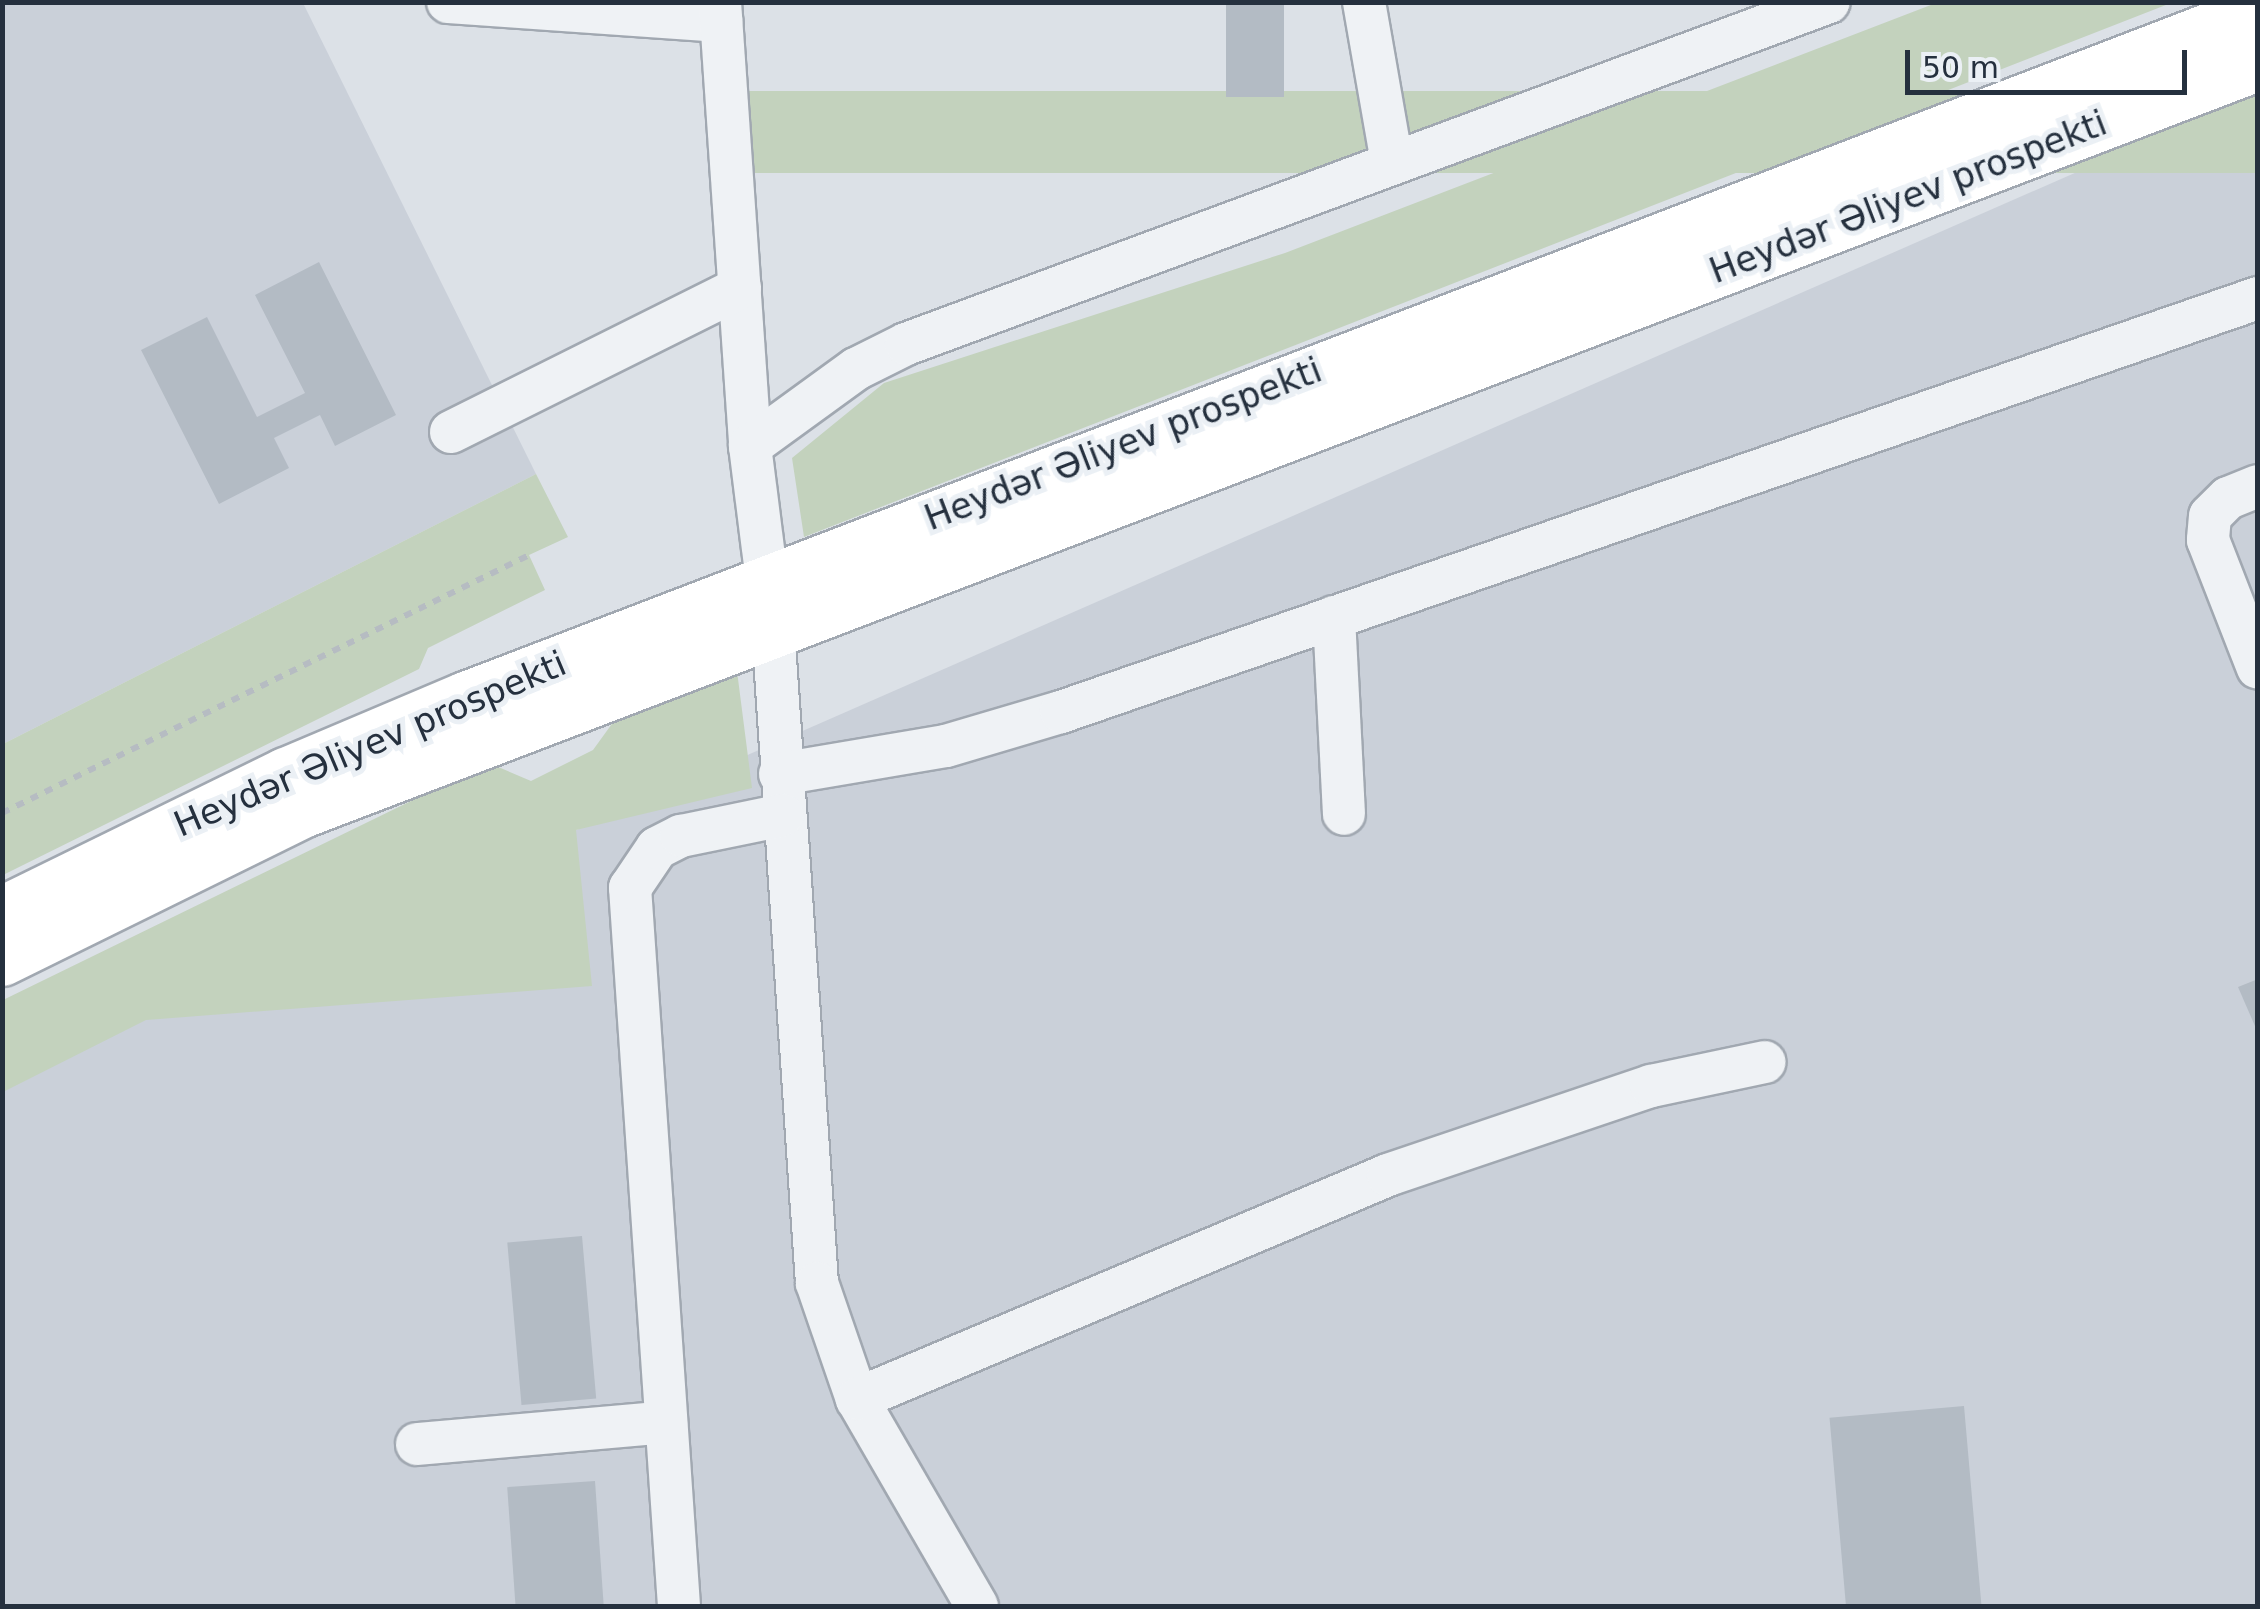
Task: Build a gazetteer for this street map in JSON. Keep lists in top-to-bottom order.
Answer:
{
  "streets": {
    "main road": ["Heydər Əliyev prospekti"]
  },
  "scale_bar": "50 m"
}
